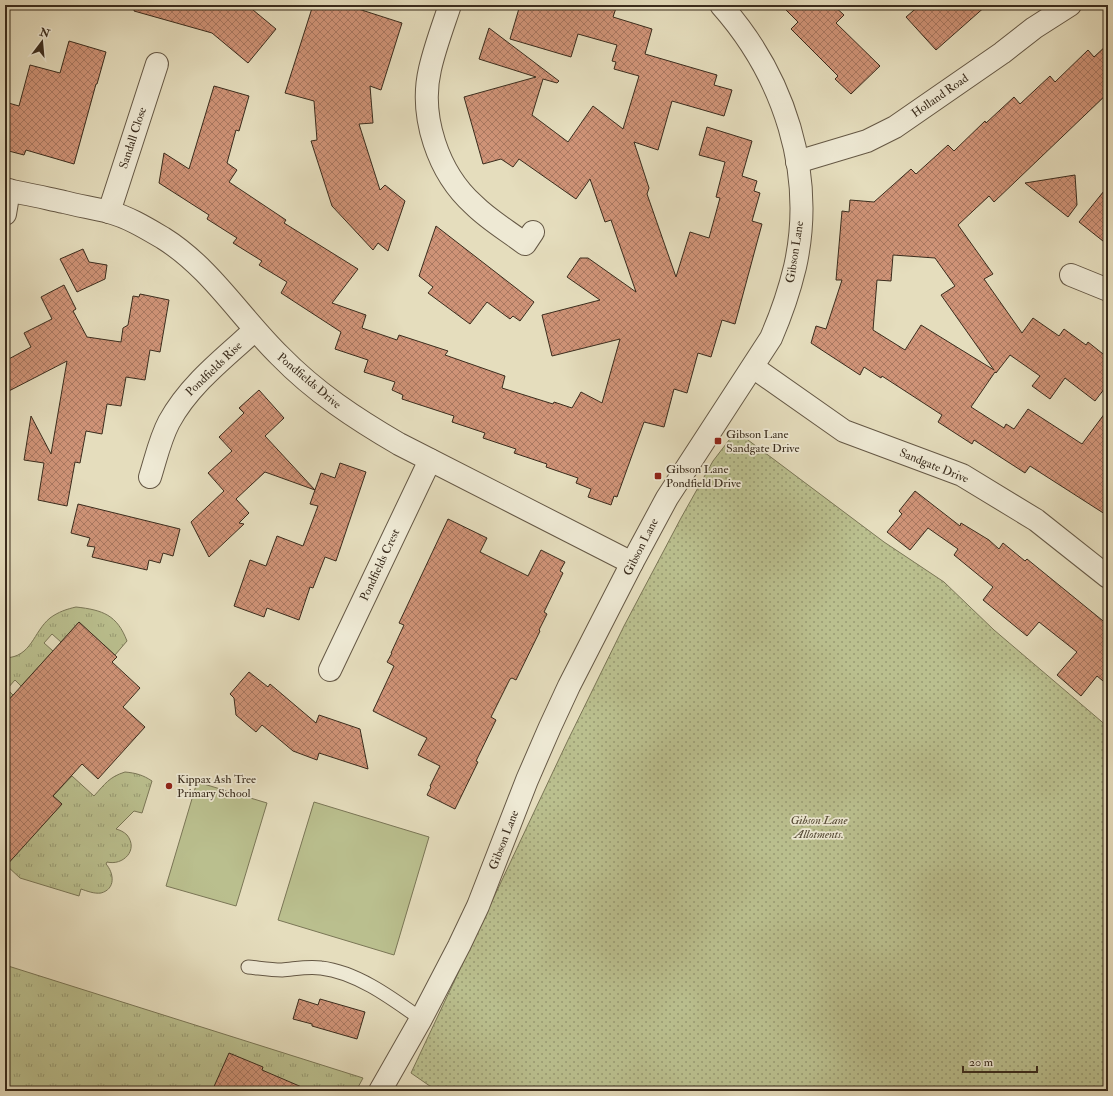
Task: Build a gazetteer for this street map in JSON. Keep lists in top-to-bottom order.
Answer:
{
  "streets": {
    "street": [
      "Holland Road",
      "Sandall Close",
      "Gibson Lane",
      "Pondfields Rise",
      "Pondfields Drive",
      "Sandgate Drive",
      "Pondfields Crest"
    ]
  },
  "crossings": [
    ["Holland Road", "Gibson Lane"],
    ["Sandall Close", "Pondfields Drive"],
    ["Gibson Lane", "Pondfields Drive"],
    ["Gibson Lane", "Sandgate Drive"],
    ["Pondfields Rise", "Pondfields Drive"],
    ["Pondfields Drive", "Pondfields Crest"]
  ],
  "parks": ["Gibson Lane Allotments."],
  "places": {
    "transit": ["Gibson Lane Sandgate Drive", "Gibson Lane Pondfield Drive"],
    "other": ["Kippax Ash Tree Primary School"]
  },
  "scale_bar": "20 m",
  "north": "top"
}
